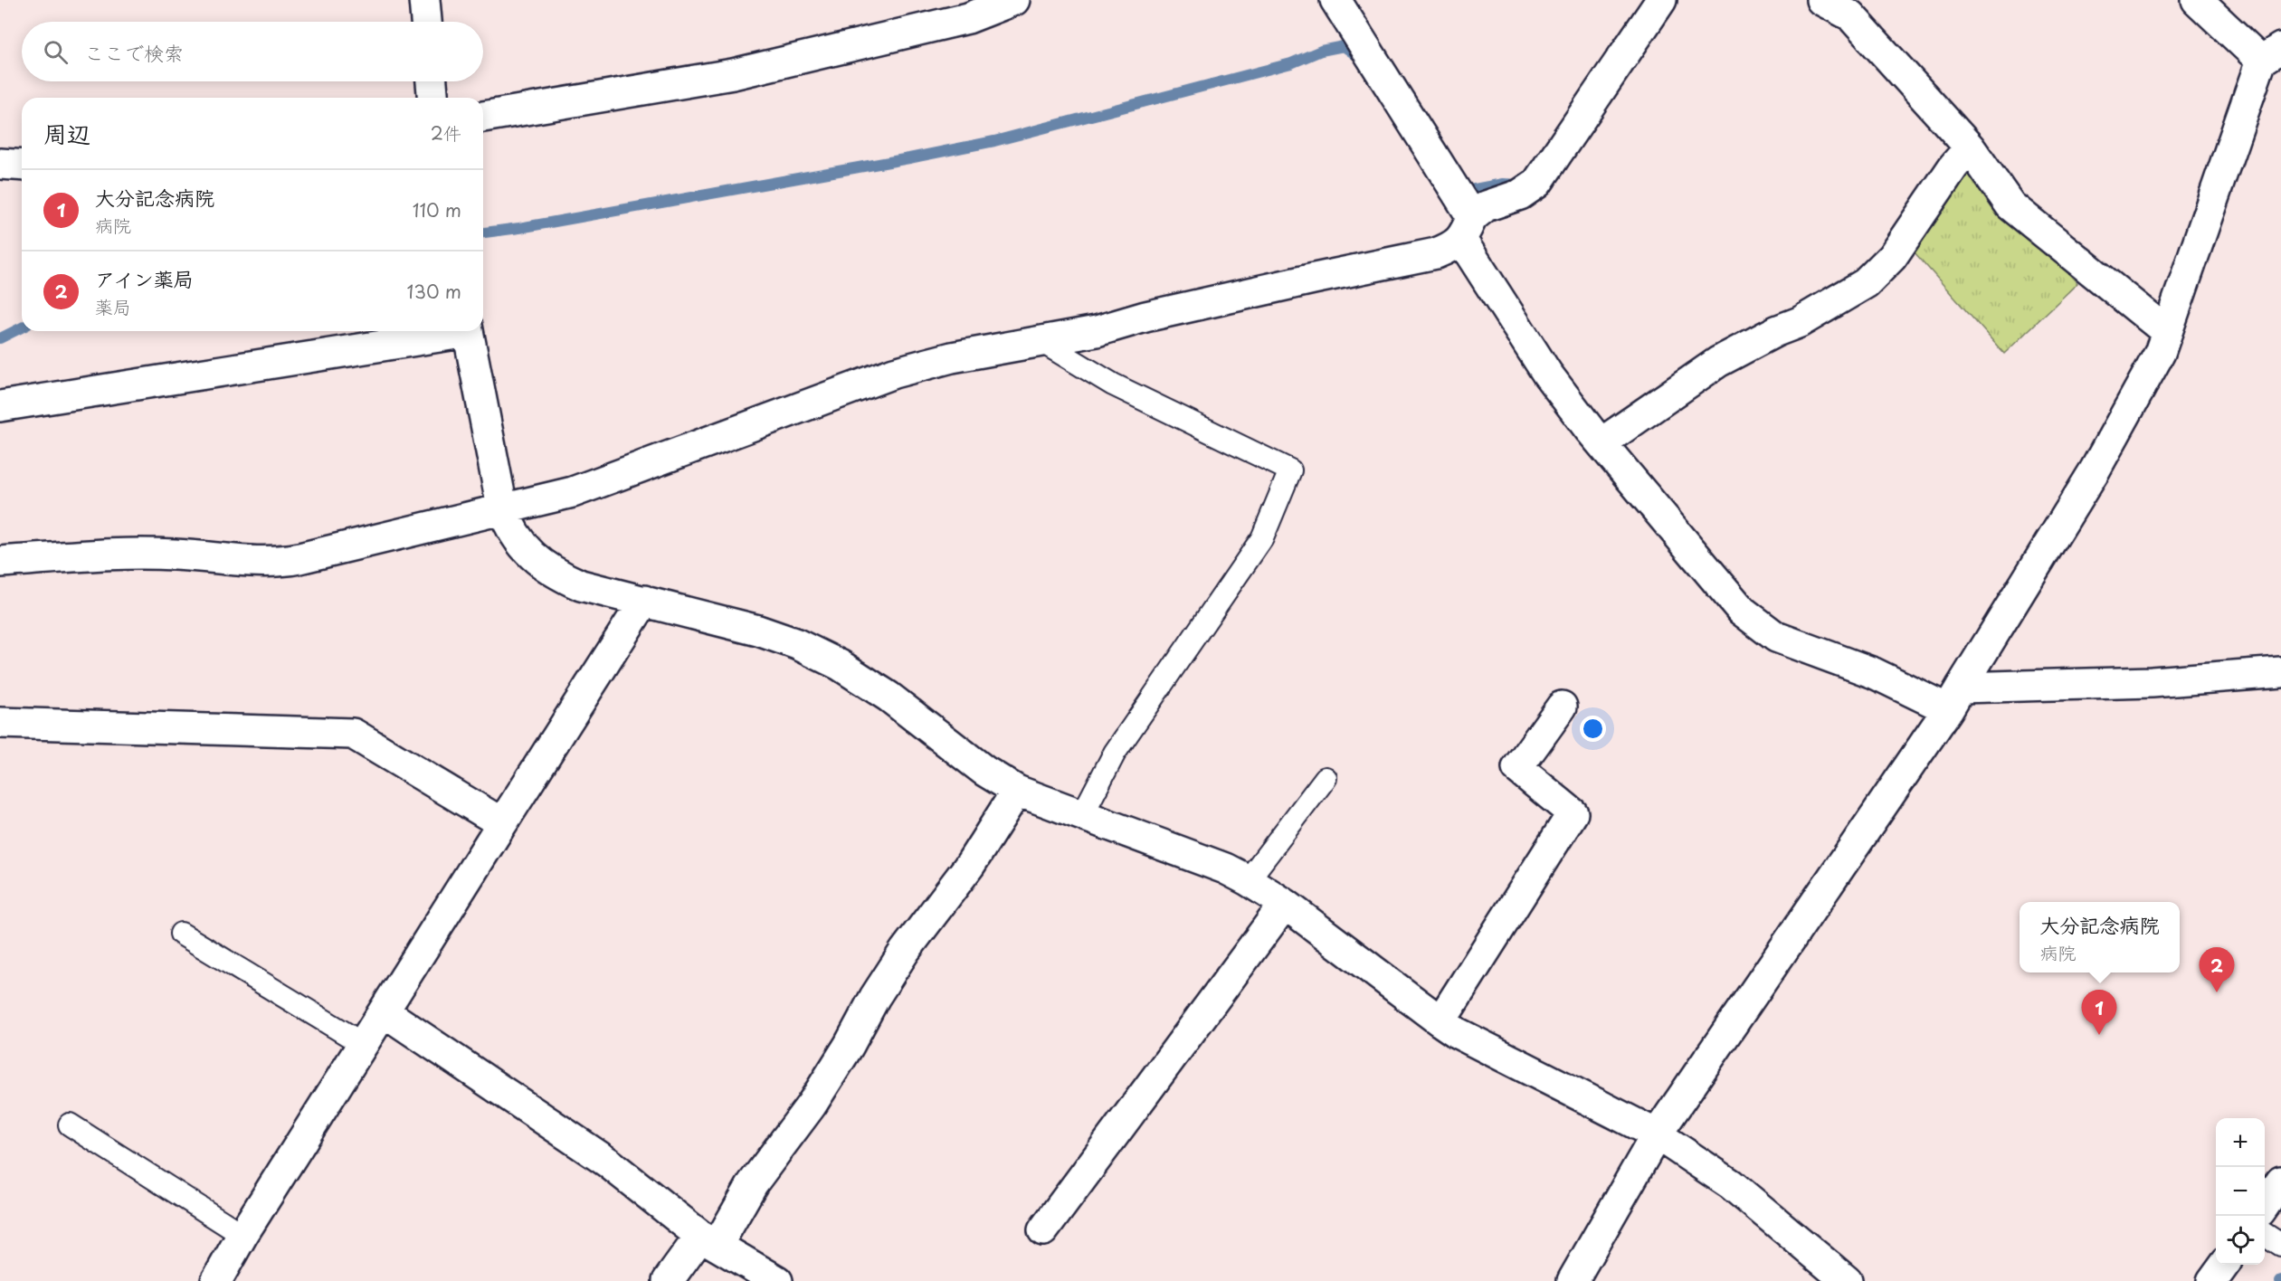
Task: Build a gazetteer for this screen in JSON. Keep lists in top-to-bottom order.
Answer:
{
  "page": {
    "search": "ここで検索",
    "heading": ["周辺", "2件"],
    "list": [
      {
        "mark": "1",
        "name": "大分記念病院",
        "note": "病院",
        "value": "110 m"
      },
      {
        "mark": "2",
        "name": "アイン薬局",
        "note": "薬局",
        "value": "130 m"
      }
    ],
    "popup": ["大分記念病院", "病院"],
    "pins": ["2", "1"],
    "map_buttons": ["+", "−"]
  }
}
